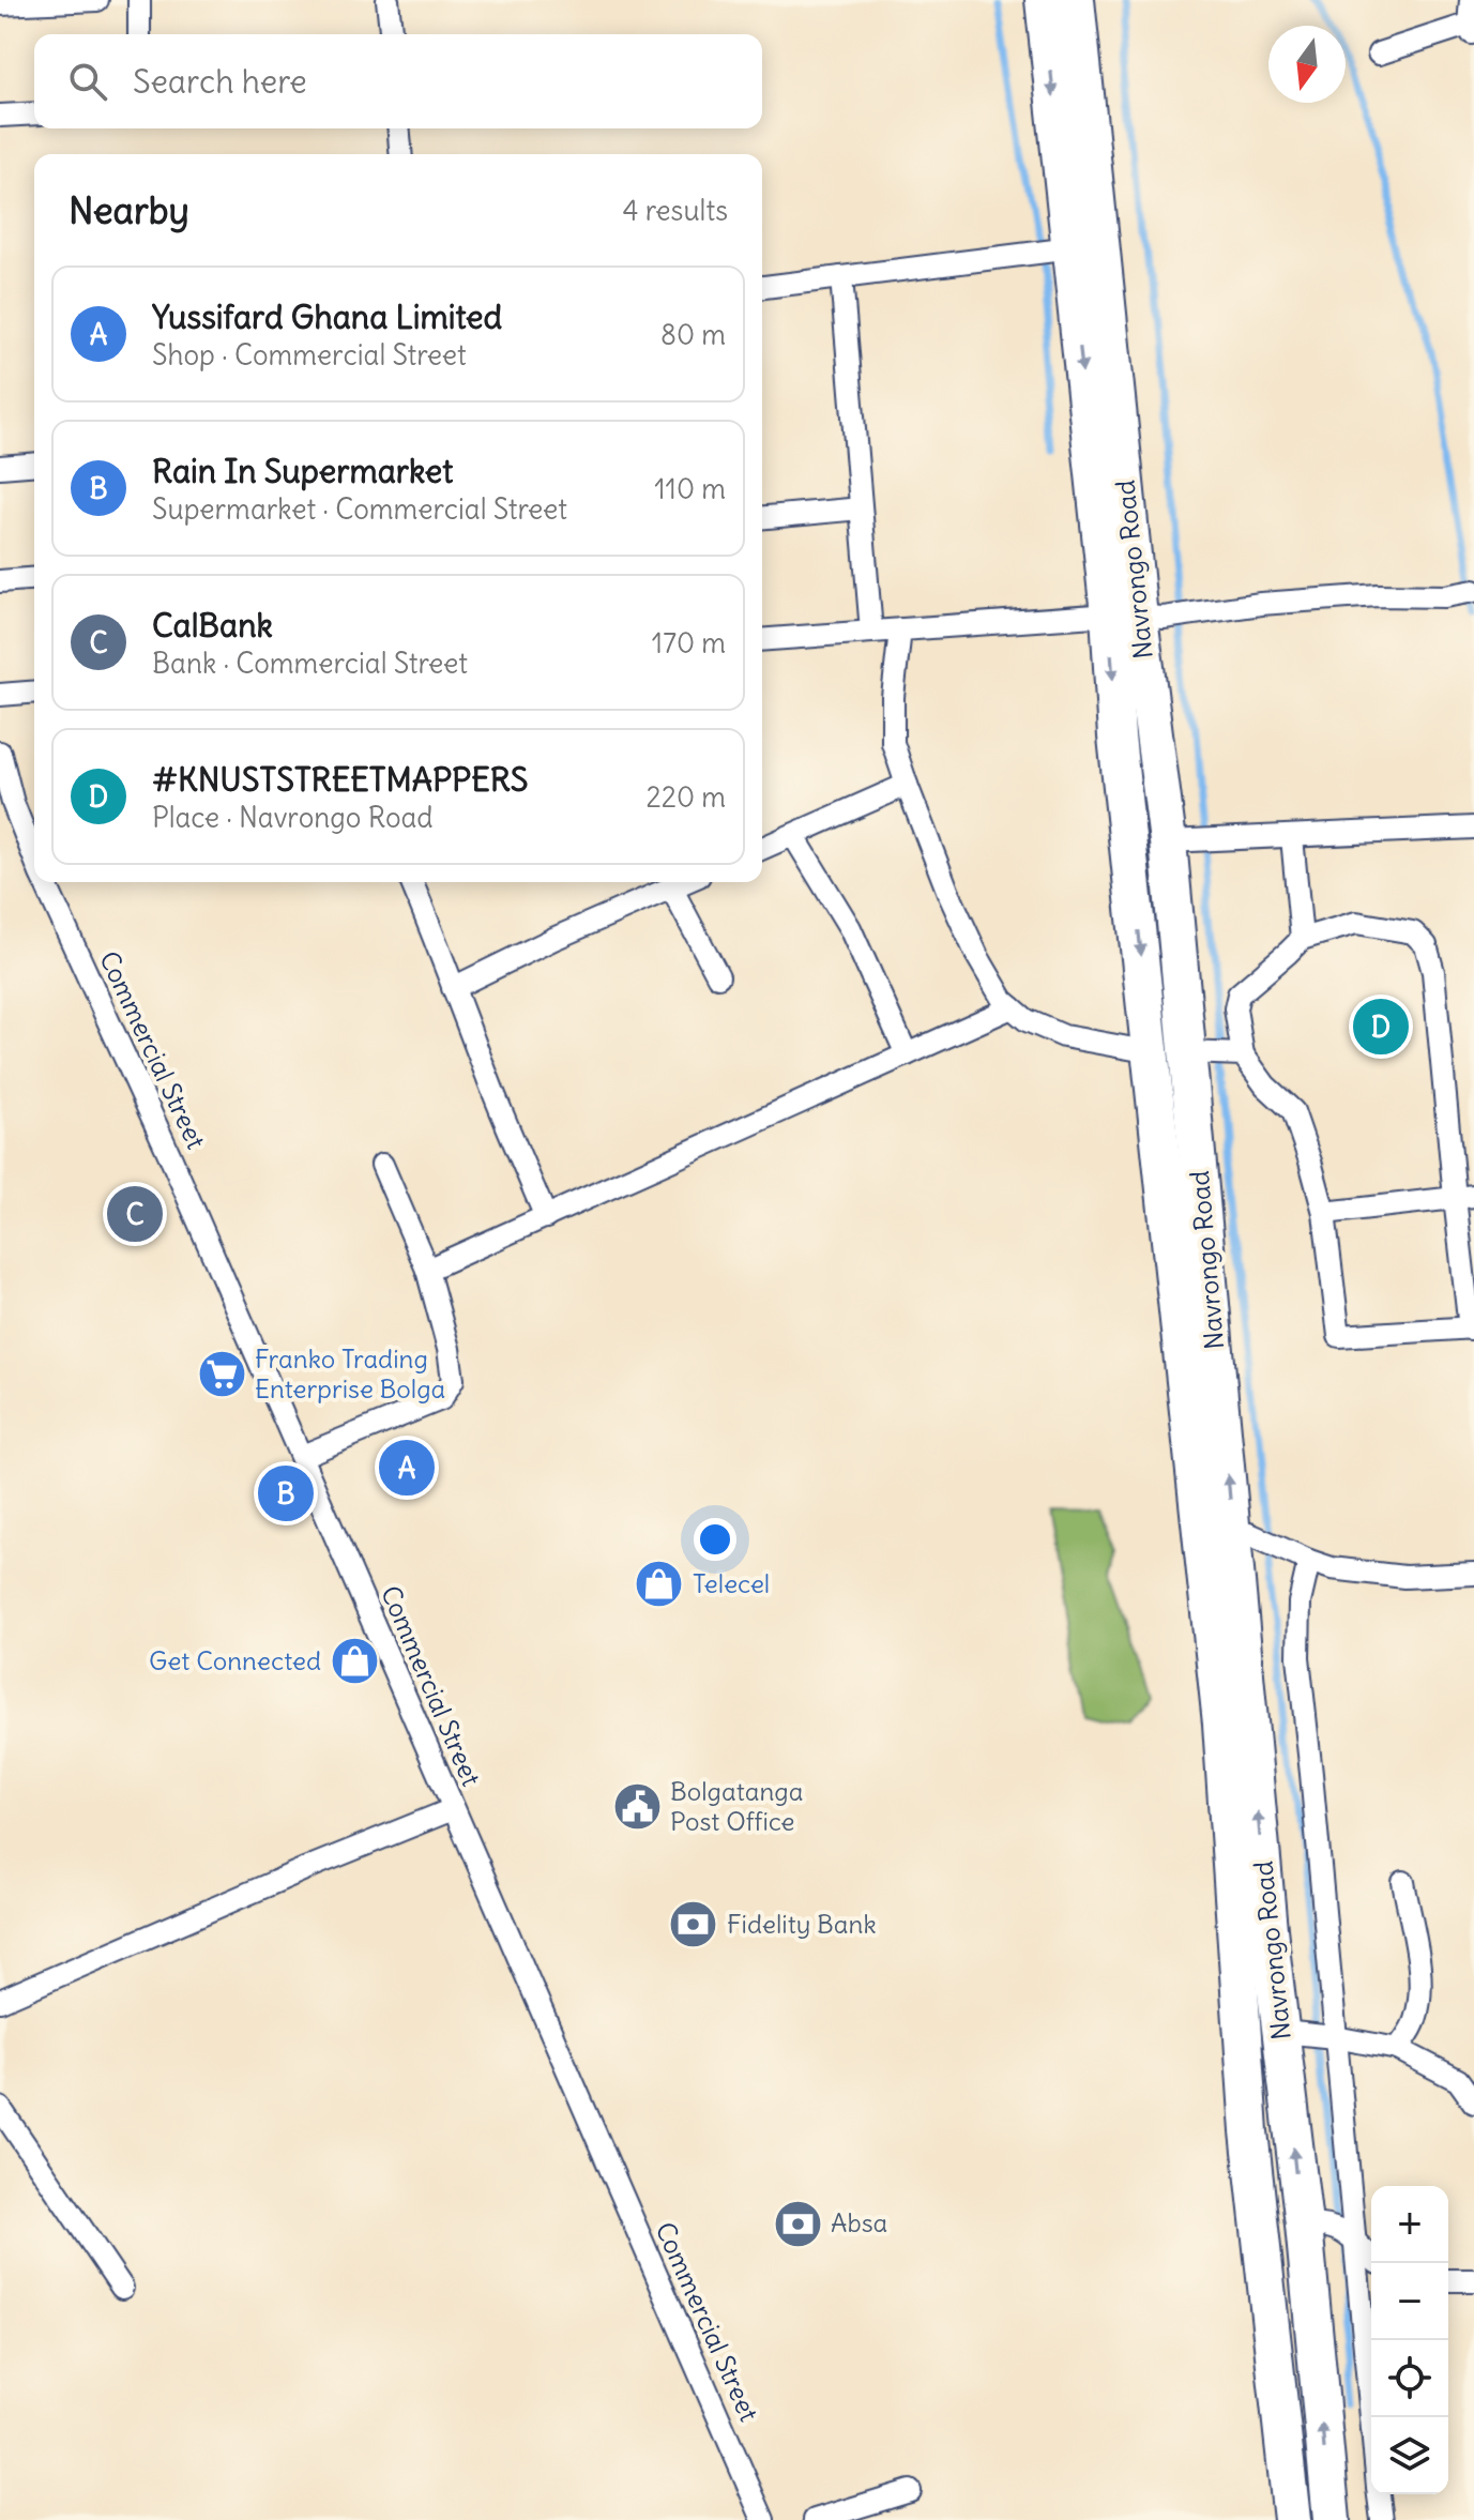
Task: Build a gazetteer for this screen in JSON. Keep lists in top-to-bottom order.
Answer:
{
  "streets": {
    "highway": ["Navrongo Road"],
    "street": ["Commercial Street"]
  },
  "places": {
    "supermarket": ["Franko Trading Enterprise Bolga"],
    "shop": ["Telecel", "Get Connected"],
    "public building": ["Bolgatanga Post Office"],
    "bank": ["Fidelity Bank", "Absa"]
  },
  "north": "bottom",
  "page": {
    "search": "Search here",
    "heading": ["Nearby", "4 results"],
    "list": [
      {
        "mark": "A",
        "name": "Yussifard Ghana Limited",
        "note": "Shop · Commercial Street",
        "value": "80 m"
      },
      {
        "mark": "B",
        "name": "Rain In Supermarket",
        "note": "Supermarket · Commercial Street",
        "value": "110 m"
      },
      {
        "mark": "C",
        "name": "CalBank",
        "note": "Bank · Commercial Street",
        "value": "170 m"
      },
      {
        "mark": "D",
        "name": "#KNUSTSTREETMAPPERS",
        "note": "Place · Navrongo Road",
        "value": "220 m"
      }
    ],
    "pins": [
      "D",
      "C",
      "A",
      "B"
    ],
    "map_buttons": ["+", "−"]
  }
}
